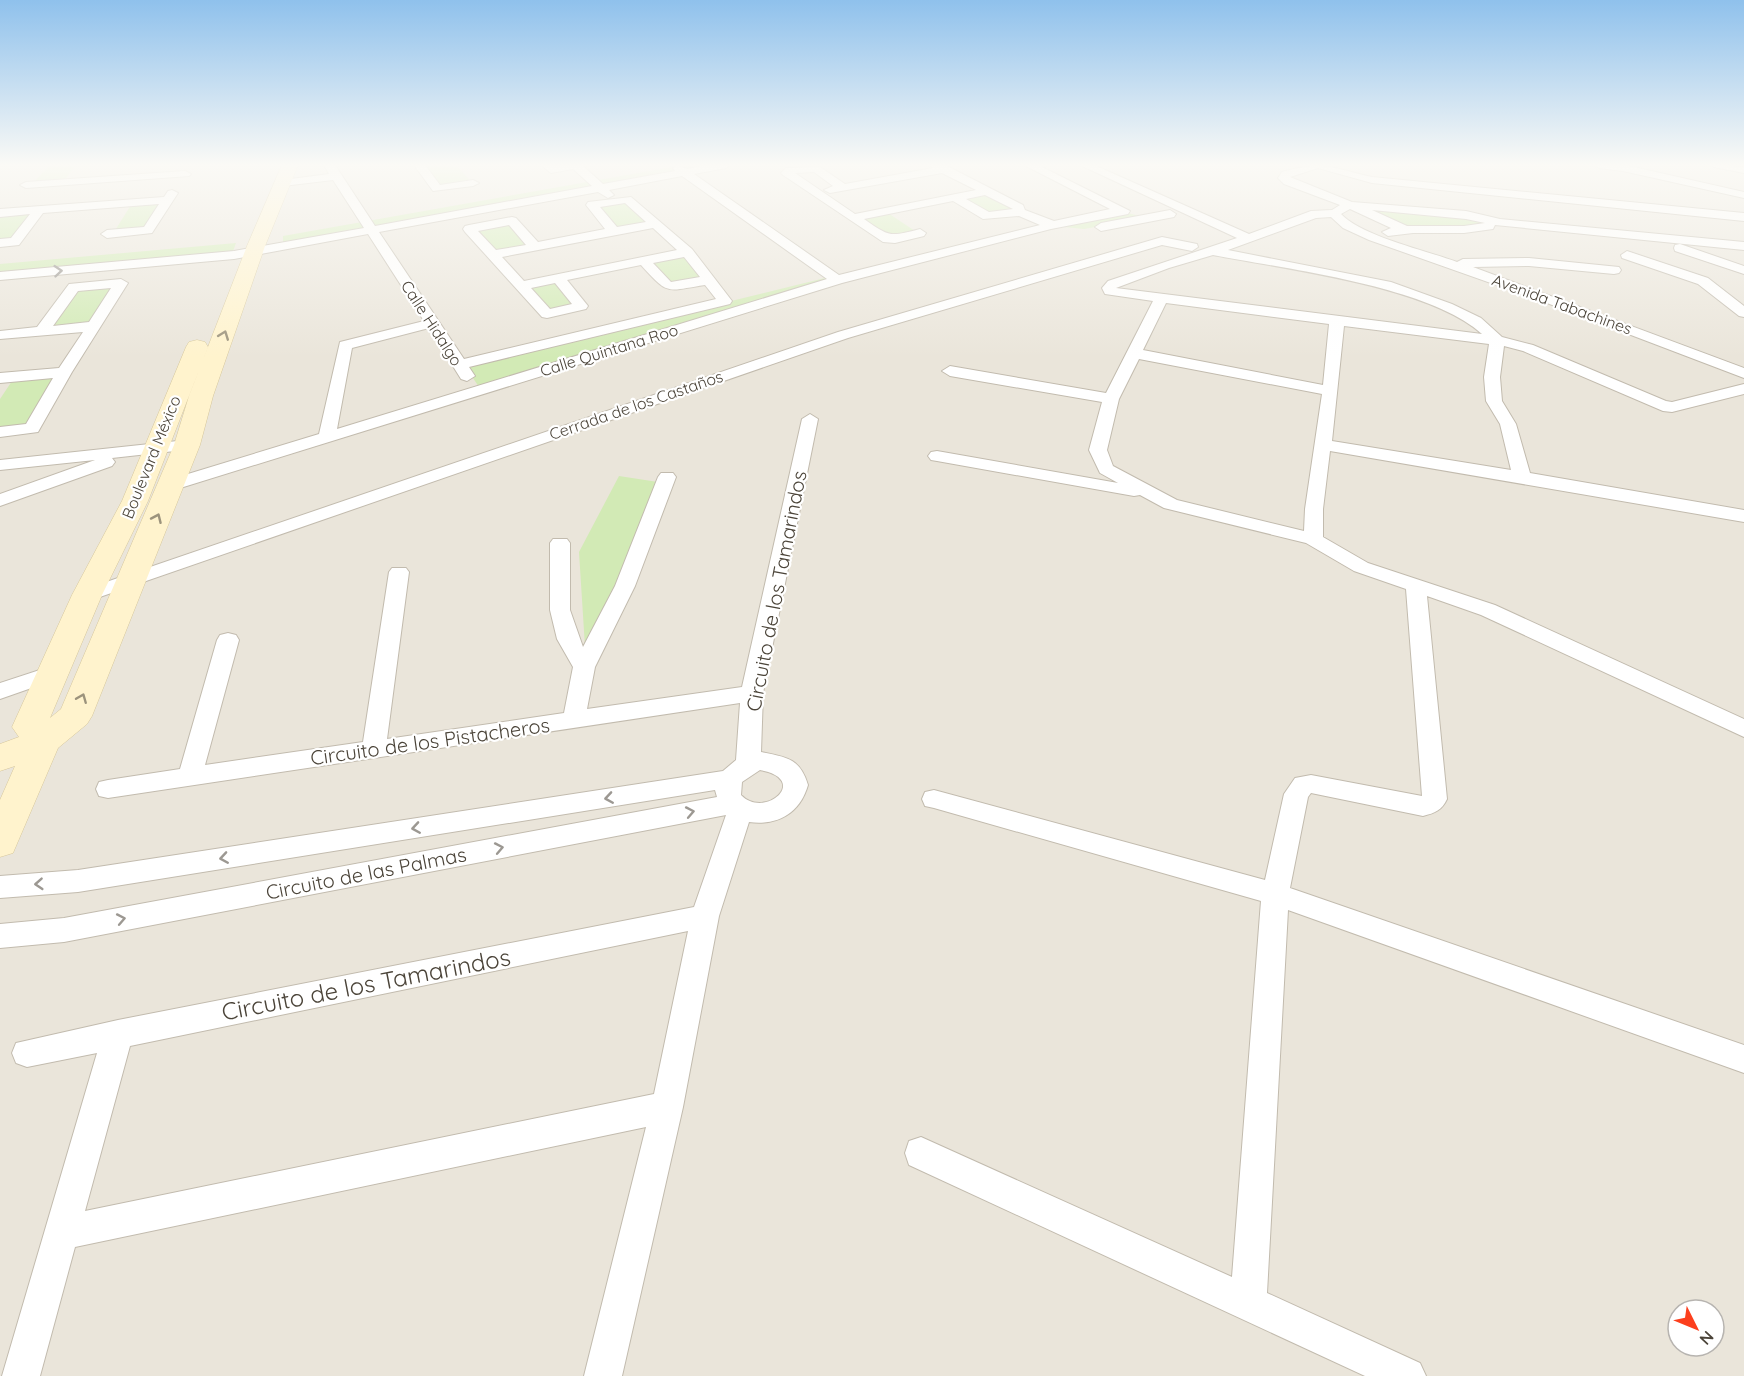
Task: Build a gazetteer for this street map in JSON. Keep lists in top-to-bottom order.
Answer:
{
  "streets": {
    "main road": ["Boulevard México"],
    "street": [
      "Avenida Tabachines",
      "Calle Hidalgo",
      "Calle Quintana Roo",
      "Cerrada de los Castaños",
      "Circuito de los Tamarindos",
      "Circuito de los Pistacheros",
      "Circuito de las Palmas"
    ]
  },
  "crossings": [
    ["Calle Hidalgo", "Calle Quintana Roo"],
    ["Calle Quintana Roo", "Boulevard México"],
    ["Cerrada de los Castaños", "Boulevard México"],
    ["Circuito de los Tamarindos", "Circuito de los Pistacheros"],
    ["Circuito de los Tamarindos", "Circuito de las Palmas"]
  ],
  "north": "bottom right"
}
